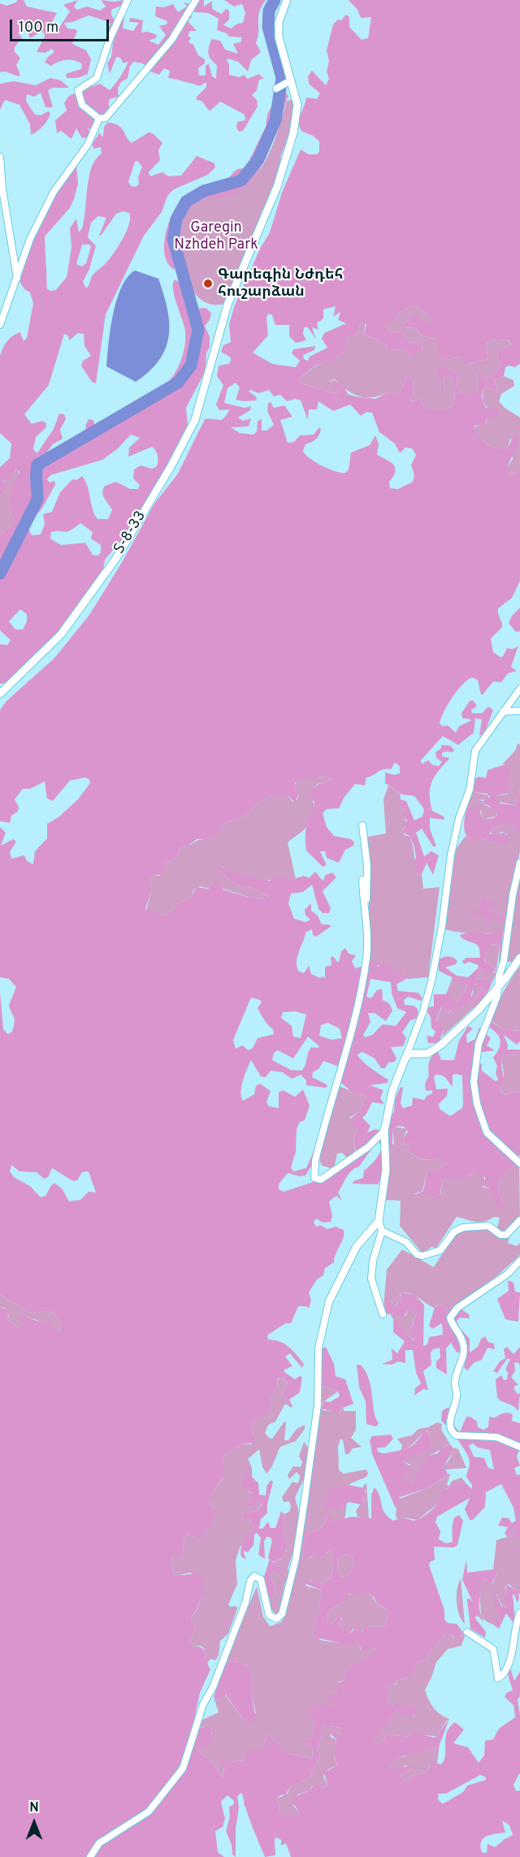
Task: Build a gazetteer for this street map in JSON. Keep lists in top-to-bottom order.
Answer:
{
  "streets": {
    "street": ["Տ-8-33"]
  },
  "parks": ["Garegin Nzhdeh Park"],
  "places": ["Գարեգին Նժդեհ հուշարձան"],
  "scale_bar": "100 m",
  "north": "top"
}
